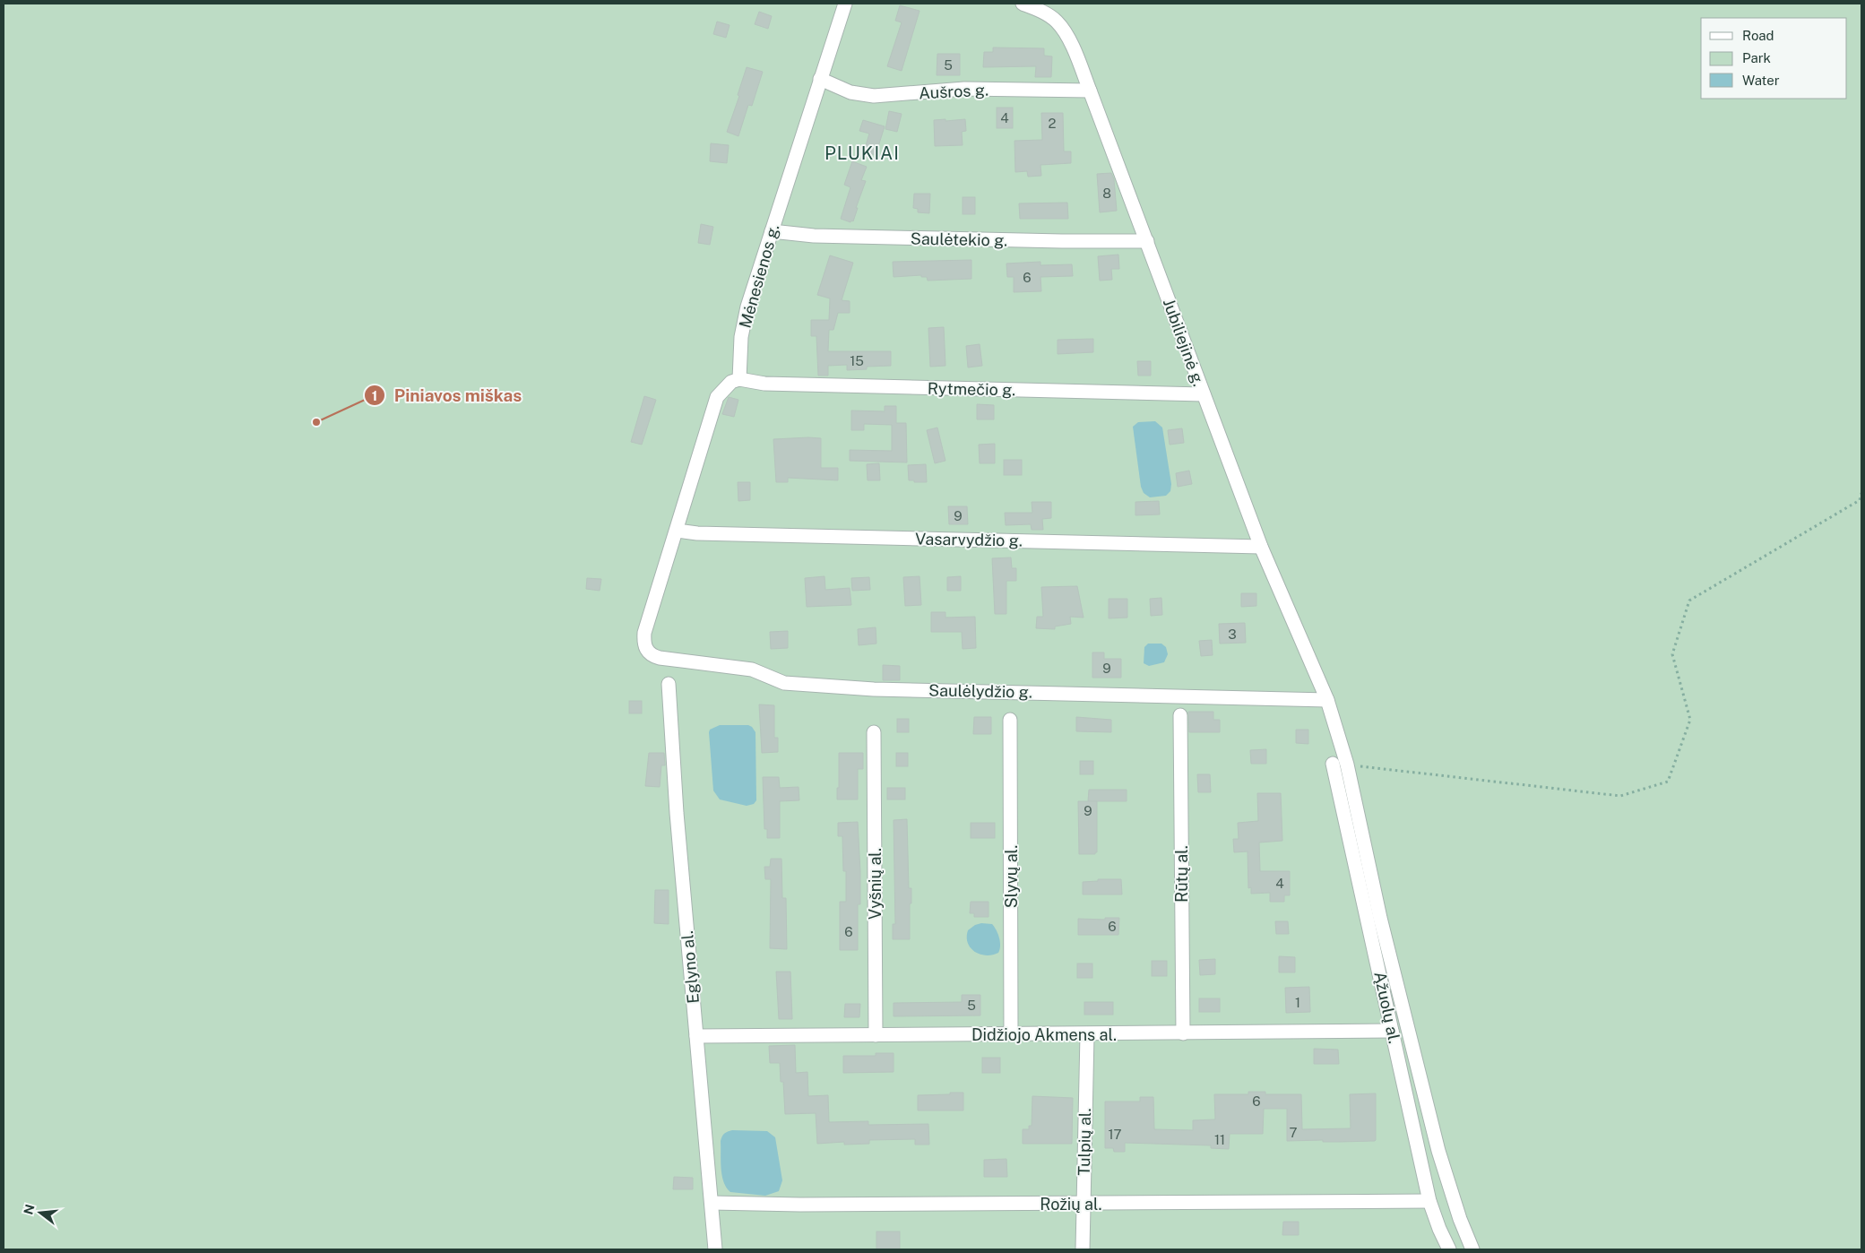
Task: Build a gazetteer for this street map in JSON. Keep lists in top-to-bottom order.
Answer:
{
  "streets": {
    "street": [
      "Aušros g.",
      "Saulėtekio g.",
      "Mėnesienos g.",
      "Jubiliejinė g.",
      "Rytmečio g.",
      "Vasarvydžio g.",
      "Saulėlydžio g.",
      "Rūtų al.",
      "Slyvų al.",
      "Vyšnių al.",
      "Eglyno al.",
      "Ąžuolų al.",
      "Didžiojo Akmens al.",
      "Tulpių al.",
      "Rožių al."
    ]
  },
  "crossings": [
    ["Aušros g.", "Mėnesienos g."],
    ["Aušros g.", "Jubiliejinė g."],
    ["Saulėtekio g.", "Mėnesienos g."],
    ["Saulėtekio g.", "Jubiliejinė g."],
    ["Mėnesienos g.", "Rytmečio g."],
    ["Jubiliejinė g.", "Rytmečio g."],
    ["Jubiliejinė g.", "Vasarvydžio g."],
    ["Jubiliejinė g.", "Saulėlydžio g."],
    ["Vasarvydžio g.", "Saulėlydžio g."],
    ["Rūtų al.", "Didžiojo Akmens al."],
    ["Slyvų al.", "Didžiojo Akmens al."],
    ["Vyšnių al.", "Didžiojo Akmens al."],
    ["Eglyno al.", "Didžiojo Akmens al."],
    ["Eglyno al.", "Rožių al."],
    ["Ąžuolų al.", "Didžiojo Akmens al."],
    ["Ąžuolų al.", "Rožių al."],
    ["Didžiojo Akmens al.", "Tulpių al."],
    ["Tulpių al.", "Rožių al."]
  ],
  "districts": ["PLUKIAI"],
  "places": ["Piniavos miškas"],
  "house_numbers": [
    "5",
    "4",
    "2",
    "8",
    "6",
    "15",
    "9",
    "3",
    "9",
    "9",
    "4",
    "6",
    "6",
    "1",
    "5",
    "6",
    "7",
    "17",
    "11"
  ],
  "legend": ["Road", "Park", "Water"],
  "north": "left"
}
